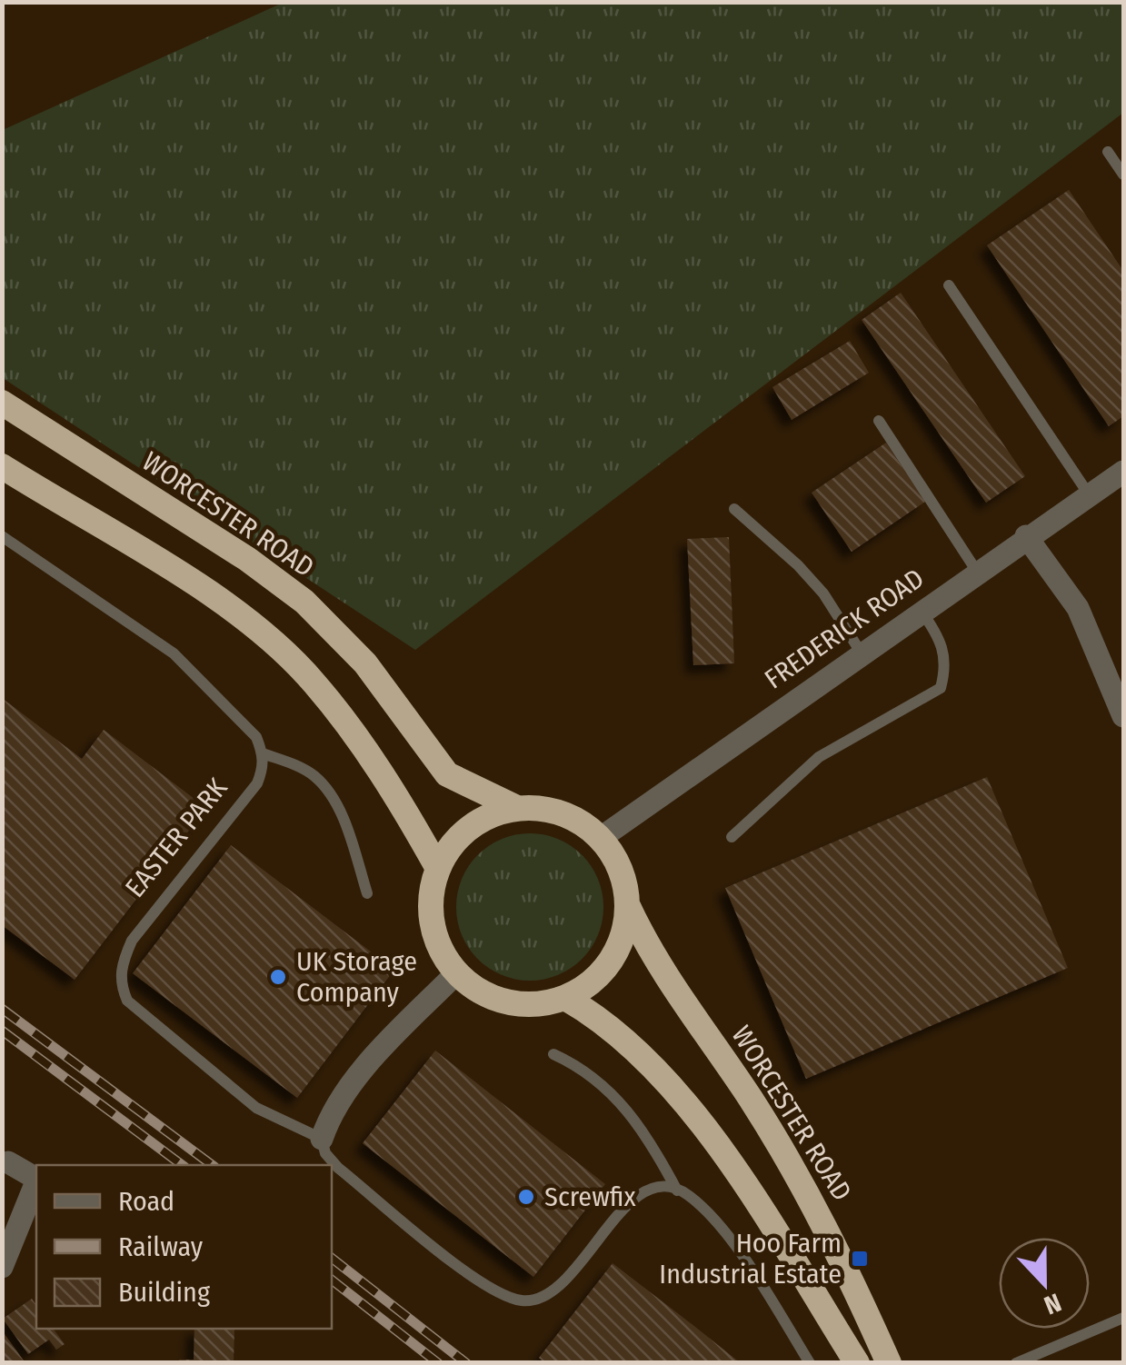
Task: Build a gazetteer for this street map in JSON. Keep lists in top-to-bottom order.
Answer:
{
  "streets": {
    "highway": ["WORCESTER ROAD"],
    "street": ["FREDERICK ROAD"],
    "lane": ["EASTER PARK"]
  },
  "crossings": [
    ["WORCESTER ROAD", "FREDERICK ROAD"]
  ],
  "places": {
    "other": ["UK Storage Company", "Screwfix"],
    "transit": ["Hoo Farm Industrial Estate"]
  },
  "legend": ["Road", "Railway", "Building"],
  "north": "bottom"
}
